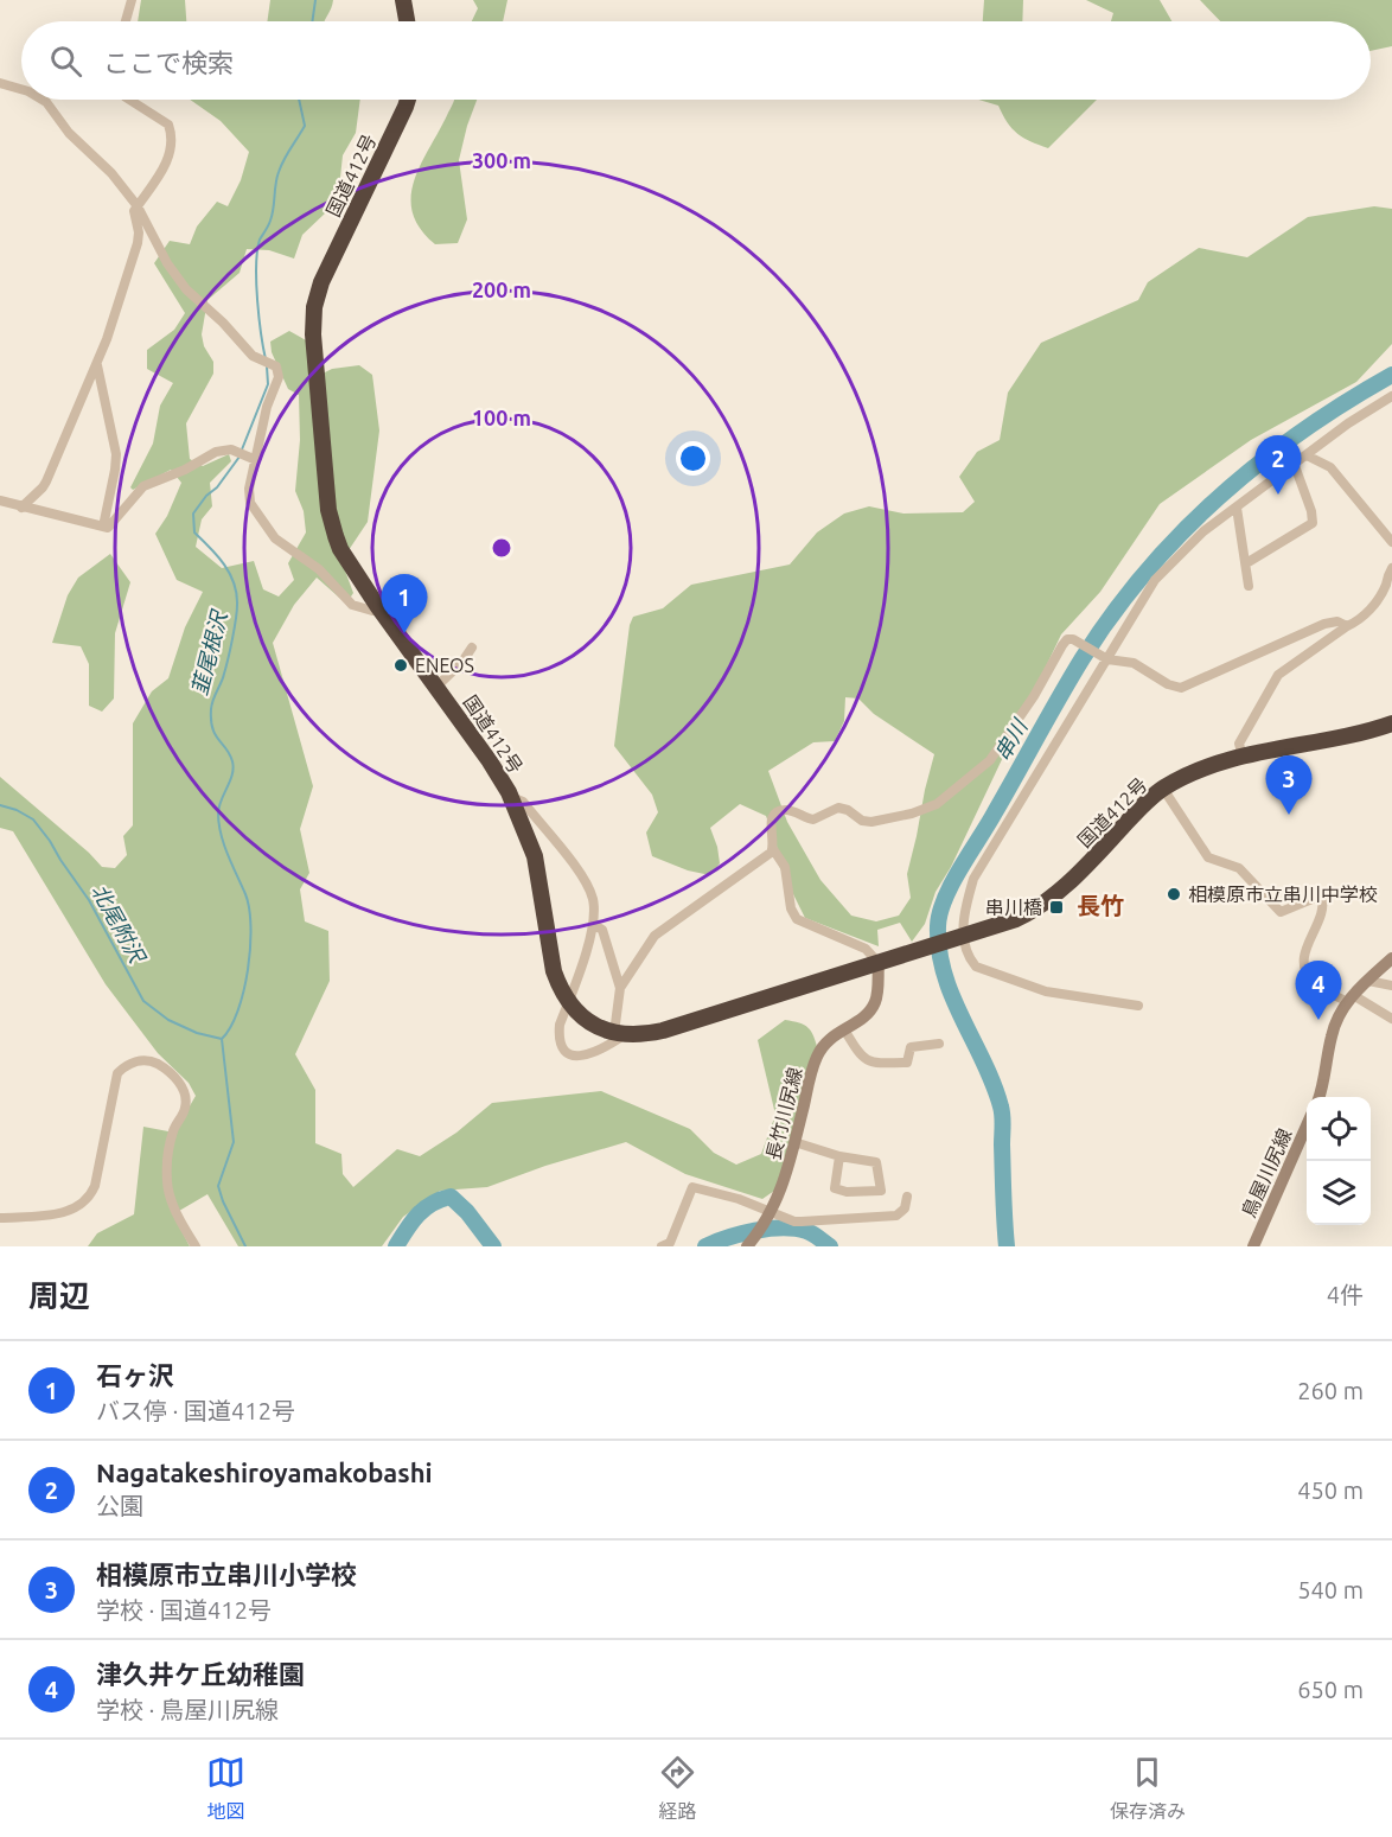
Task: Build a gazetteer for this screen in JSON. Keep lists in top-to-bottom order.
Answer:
{
  "streets": {
    "highway": ["国道412号"],
    "main road": ["長竹川尻線", "鳥屋川尻線"]
  },
  "districts": ["長竹"],
  "water": ["韮尾根沢", "串川", "北尾附沢"],
  "places": {
    "other": ["ENEOS", "相模原市立串川中学校"],
    "transit": ["串川橋"]
  },
  "page": {
    "search": "ここで検索",
    "pins": [
      "2",
      "1",
      "3",
      "4"
    ],
    "heading": ["周辺", "4件"],
    "list": [
      {
        "mark": "1",
        "name": "石ヶ沢",
        "note": "バス停 · 国道412号",
        "value": "260 m"
      },
      {
        "mark": "2",
        "name": "Nagatakeshiroyamakobashi",
        "note": "公園",
        "value": "450 m"
      },
      {
        "mark": "3",
        "name": "相模原市立串川小学校",
        "note": "学校 · 国道412号",
        "value": "540 m"
      },
      {
        "mark": "4",
        "name": "津久井ケ丘幼稚園",
        "note": "学校 · 鳥屋川尻線",
        "value": "650 m"
      }
    ],
    "nav": ["地図", "経路", "保存済み"]
  },
  "rings": ["300 m", "200 m", "100 m"]
}
